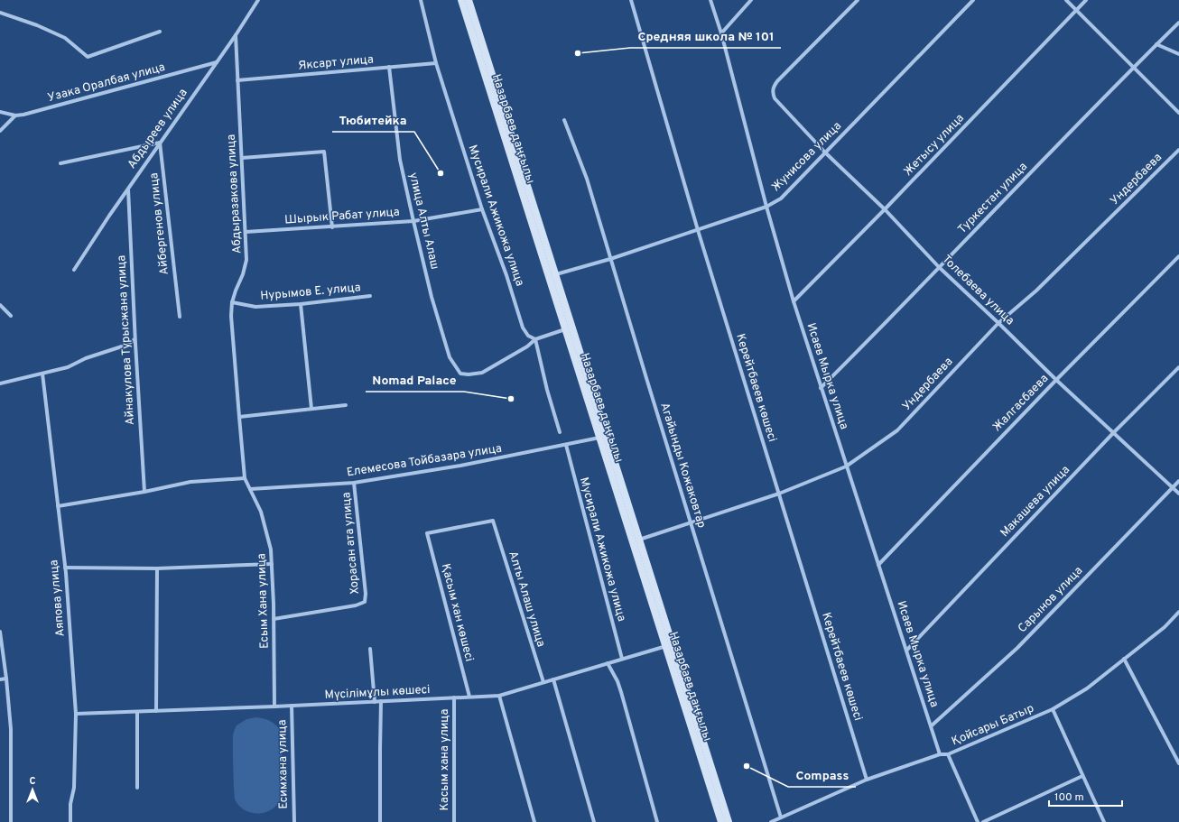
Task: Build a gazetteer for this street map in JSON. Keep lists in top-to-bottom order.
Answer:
{
  "streets": {
    "main road": ["Назарбаев даңғылы"],
    "street": [
      "Яксарт улица",
      "Узака Оралбая улица",
      "Абдыреев улица",
      "Жетысу улица",
      "Жунисова улица",
      "Ундербаева",
      "Абдыразакова улица",
      "Туркестан улица",
      "Мусирали Ажикожа улица",
      "Шырык Рабат улица",
      "улица Алты Алаш",
      "Айбергенов улица",
      "Толебаева улица",
      "Нурымов Е. улица",
      "Айнакулова Турысжана улица",
      "Исаев Мырка улица",
      "Керейтбаеев көшесі",
      "Жалгасбаева",
      "Елемесова Тойбазара улица",
      "Агайынды Кожаковтар",
      "Макашева улица",
      "Хорасан ата улица",
      "Аяпова улица",
      "Алты Алаш улица",
      "Сарынов улица",
      "Есым Хана улица",
      "Қасым хан көшесі",
      "Мүсілімұлы көшесі",
      "Қойсары Батыр",
      "Касым хана улица",
      "Есимхана улица"
    ]
  },
  "crossings": [
    ["Яксарт улица", "Абдыразакова улица"],
    ["Яксарт улица", "Мусирали Ажикожа улица"],
    ["Яксарт улица", "улица Алты Алаш"],
    ["Узака Оралбая улица", "Абдыреев улица"],
    ["Абдыреев улица", "Абдыразакова улица"],
    ["Абдыреев улица", "Айбергенов улица"],
    ["Абдыреев улица", "Айнакулова Турысжана улица"],
    ["Назарбаев даңғылы", "Жунисова улица"],
    ["Назарбаев даңғылы", "Ундербаева"],
    ["Назарбаев даңғылы", "Елемесова Тойбазара улица"],
    ["Назарбаев даңғылы", "Мүсілімұлы көшесі"],
    ["Жетысу улица", "Толебаева улица"],
    ["Жетысу улица", "Исаев Мырка улица"],
    ["Жунисова улица", "Толебаева улица"],
    ["Жунисова улица", "Исаев Мырка улица"],
    ["Жунисова улица", "Керейтбаеев көшесі"],
    ["Жунисова улица", "Агайынды Кожаковтар"],
    ["Ундербаева", "Толебаева улица"],
    ["Ундербаева", "Исаев Мырка улица"],
    ["Ундербаева", "Керейтбаеев көшесі"],
    ["Ундербаева", "Агайынды Кожаковтар"],
    ["Абдыразакова улица", "Шырык Рабат улица"],
    ["Абдыразакова улица", "Нурымов Е. улица"],
    ["Абдыразакова улица", "Есым Хана улица"],
    ["Туркестан улица", "Толебаева улица"],
    ["Туркестан улица", "Исаев Мырка улица"],
    ["Мусирали Ажикожа улица", "Шырык Рабат улица"],
    ["Мусирали Ажикожа улица", "улица Алты Алаш"],
    ["Мусирали Ажикожа улица", "Елемесова Тойбазара улица"],
    ["Мусирали Ажикожа улица", "Мүсілімұлы көшесі"],
    ["Шырык Рабат улица", "улица Алты Алаш"],
    ["Толебаева улица", "Жалгасбаева"],
    ["Толебаева улица", "Макашева улица"],
    ["Толебаева улица", "Сарынов улица"],
    ["Исаев Мырка улица", "Жалгасбаева"],
    ["Исаев Мырка улица", "Макашева улица"],
    ["Исаев Мырка улица", "Сарынов улица"],
    ["Исаев Мырка улица", "Қойсары Батыр"],
    ["Керейтбаеев көшесі", "Қойсары Батыр"],
    ["Елемесова Тойбазара улица", "Хорасан ата улица"],
    ["Елемесова Тойбазара улица", "Есым Хана улица"],
    ["Агайынды Кожаковтар", "Қойсары Батыр"],
    ["Хорасан ата улица", "Есым Хана улица"],
    ["Аяпова улица", "Мүсілімұлы көшесі"],
    ["Алты Алаш улица", "Қасым хан көшесі"],
    ["Алты Алаш улица", "Мүсілімұлы көшесі"],
    ["Есым Хана улица", "Мүсілімұлы көшесі"],
    ["Қасым хан көшесі", "Мүсілімұлы көшесі"],
    ["Мүсілімұлы көшесі", "Касым хана улица"],
    ["Мүсілімұлы көшесі", "Есимхана улица"]
  ],
  "places": [
    "Средняя школа № 101",
    "Тюбитейка",
    "Nomad Palace",
    "Compass"
  ],
  "scale_bar": "100 m",
  "north": "top"
}
